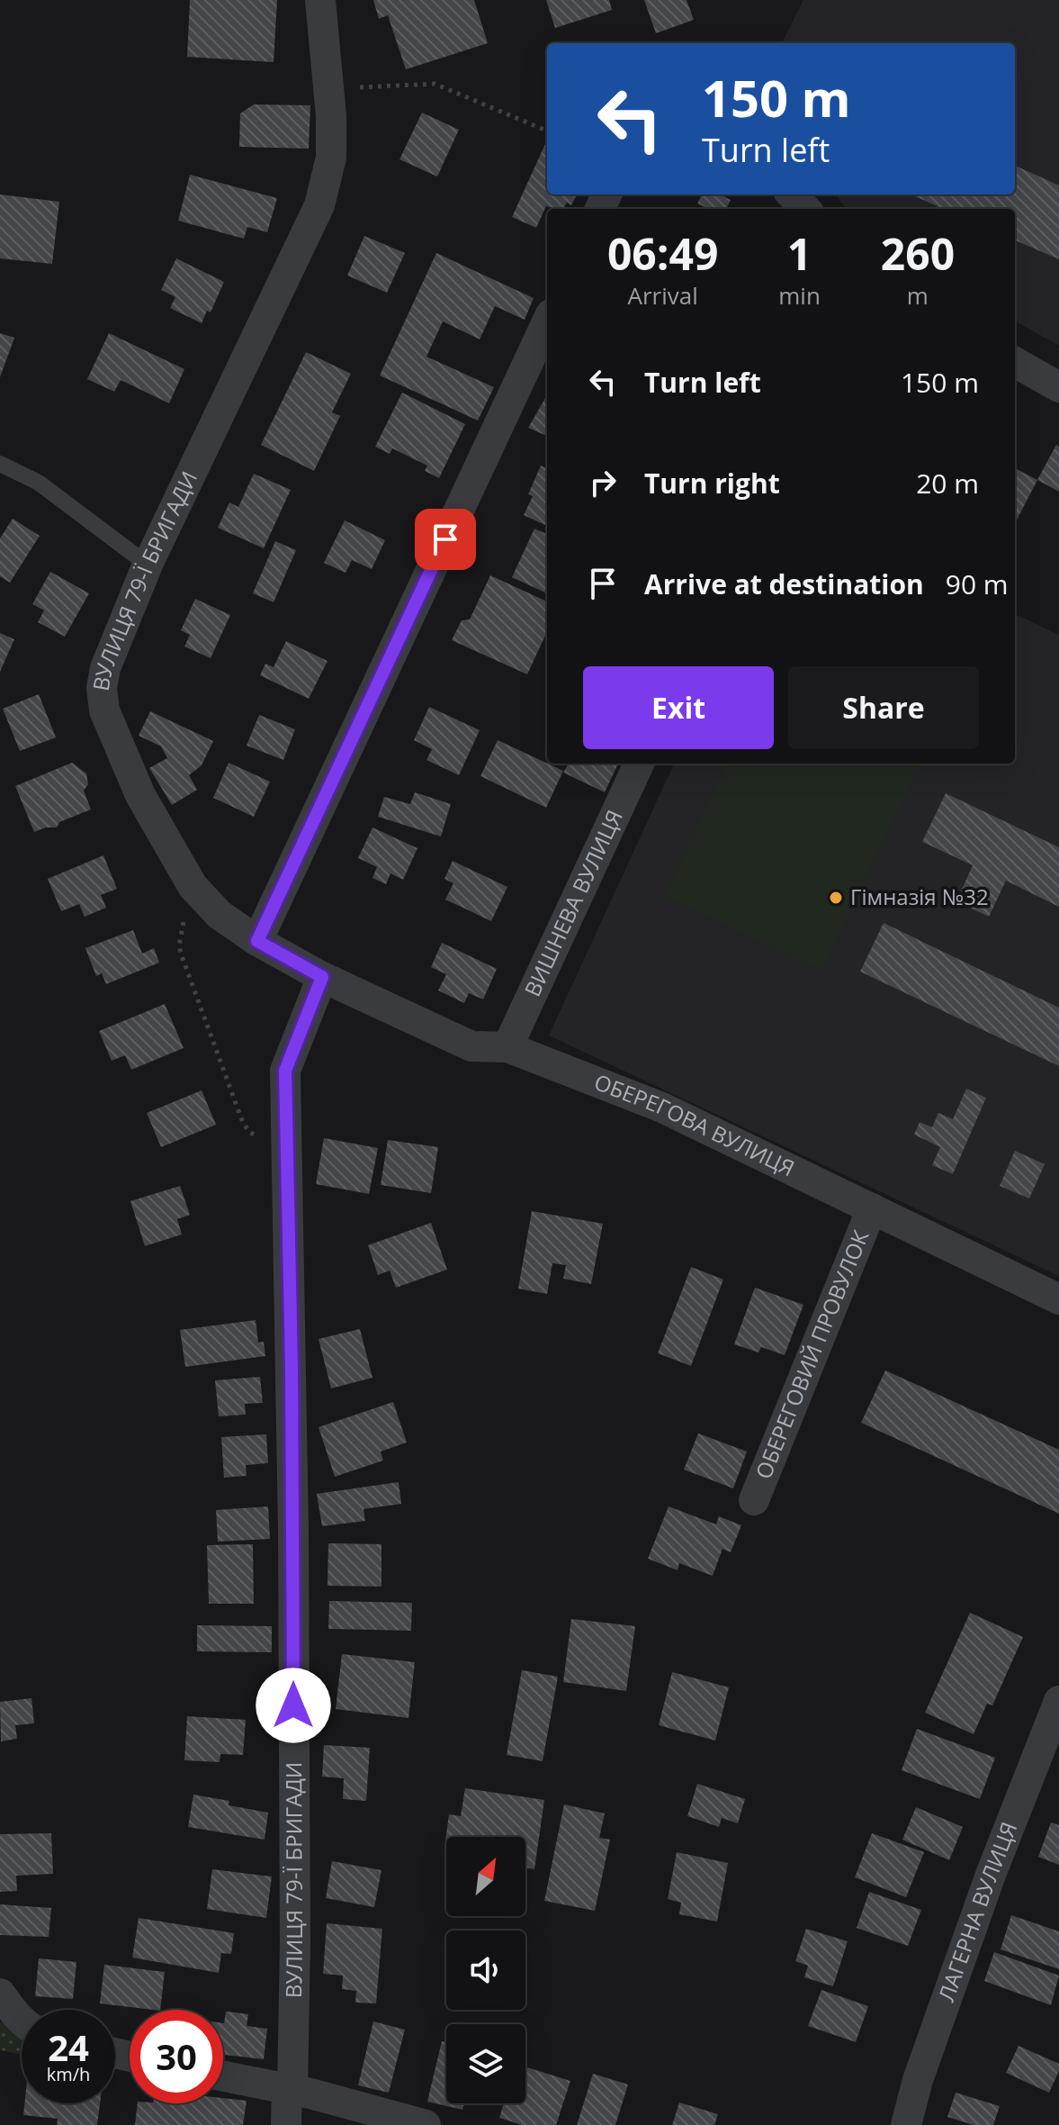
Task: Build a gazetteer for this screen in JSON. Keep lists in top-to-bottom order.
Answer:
{
  "streets": {
    "street": [
      "ВУЛИЦЯ 79-Ї БРИГАДИ",
      "ВИШНЕВА ВУЛИЦЯ",
      "ОБЕРЕГОВА ВУЛИЦЯ",
      "ОБЕРЕГОВИЙ ПРОВУЛОК",
      "ЛАГЕРНА ВУЛИЦЯ"
    ]
  },
  "crossings": [
    ["ВУЛИЦЯ 79-Ї БРИГАДИ", "ОБЕРЕГОВА ВУЛИЦЯ"],
    ["ВИШНЕВА ВУЛИЦЯ", "ОБЕРЕГОВА ВУЛИЦЯ"],
    ["ОБЕРЕГОВА ВУЛИЦЯ", "ОБЕРЕГОВИЙ ПРОВУЛОК"]
  ],
  "places": ["Гімназія №32"],
  "north": "top right",
  "page": {
    "turn": ["150 m", "Turn left"],
    "eta": [
      "06:49",
      "Arrival",
      "1",
      "min",
      "260",
      "m"
    ],
    "list": [
      {
        "name": "Turn left",
        "value": "150 m"
      },
      {
        "name": "Turn right",
        "value": "20 m"
      },
      {
        "name": "Arrive at destination",
        "value": "90 m"
      }
    ],
    "buttons": ["Exit", "Share"],
    "speed": "24 km/h",
    "limit": "30"
  }
}
